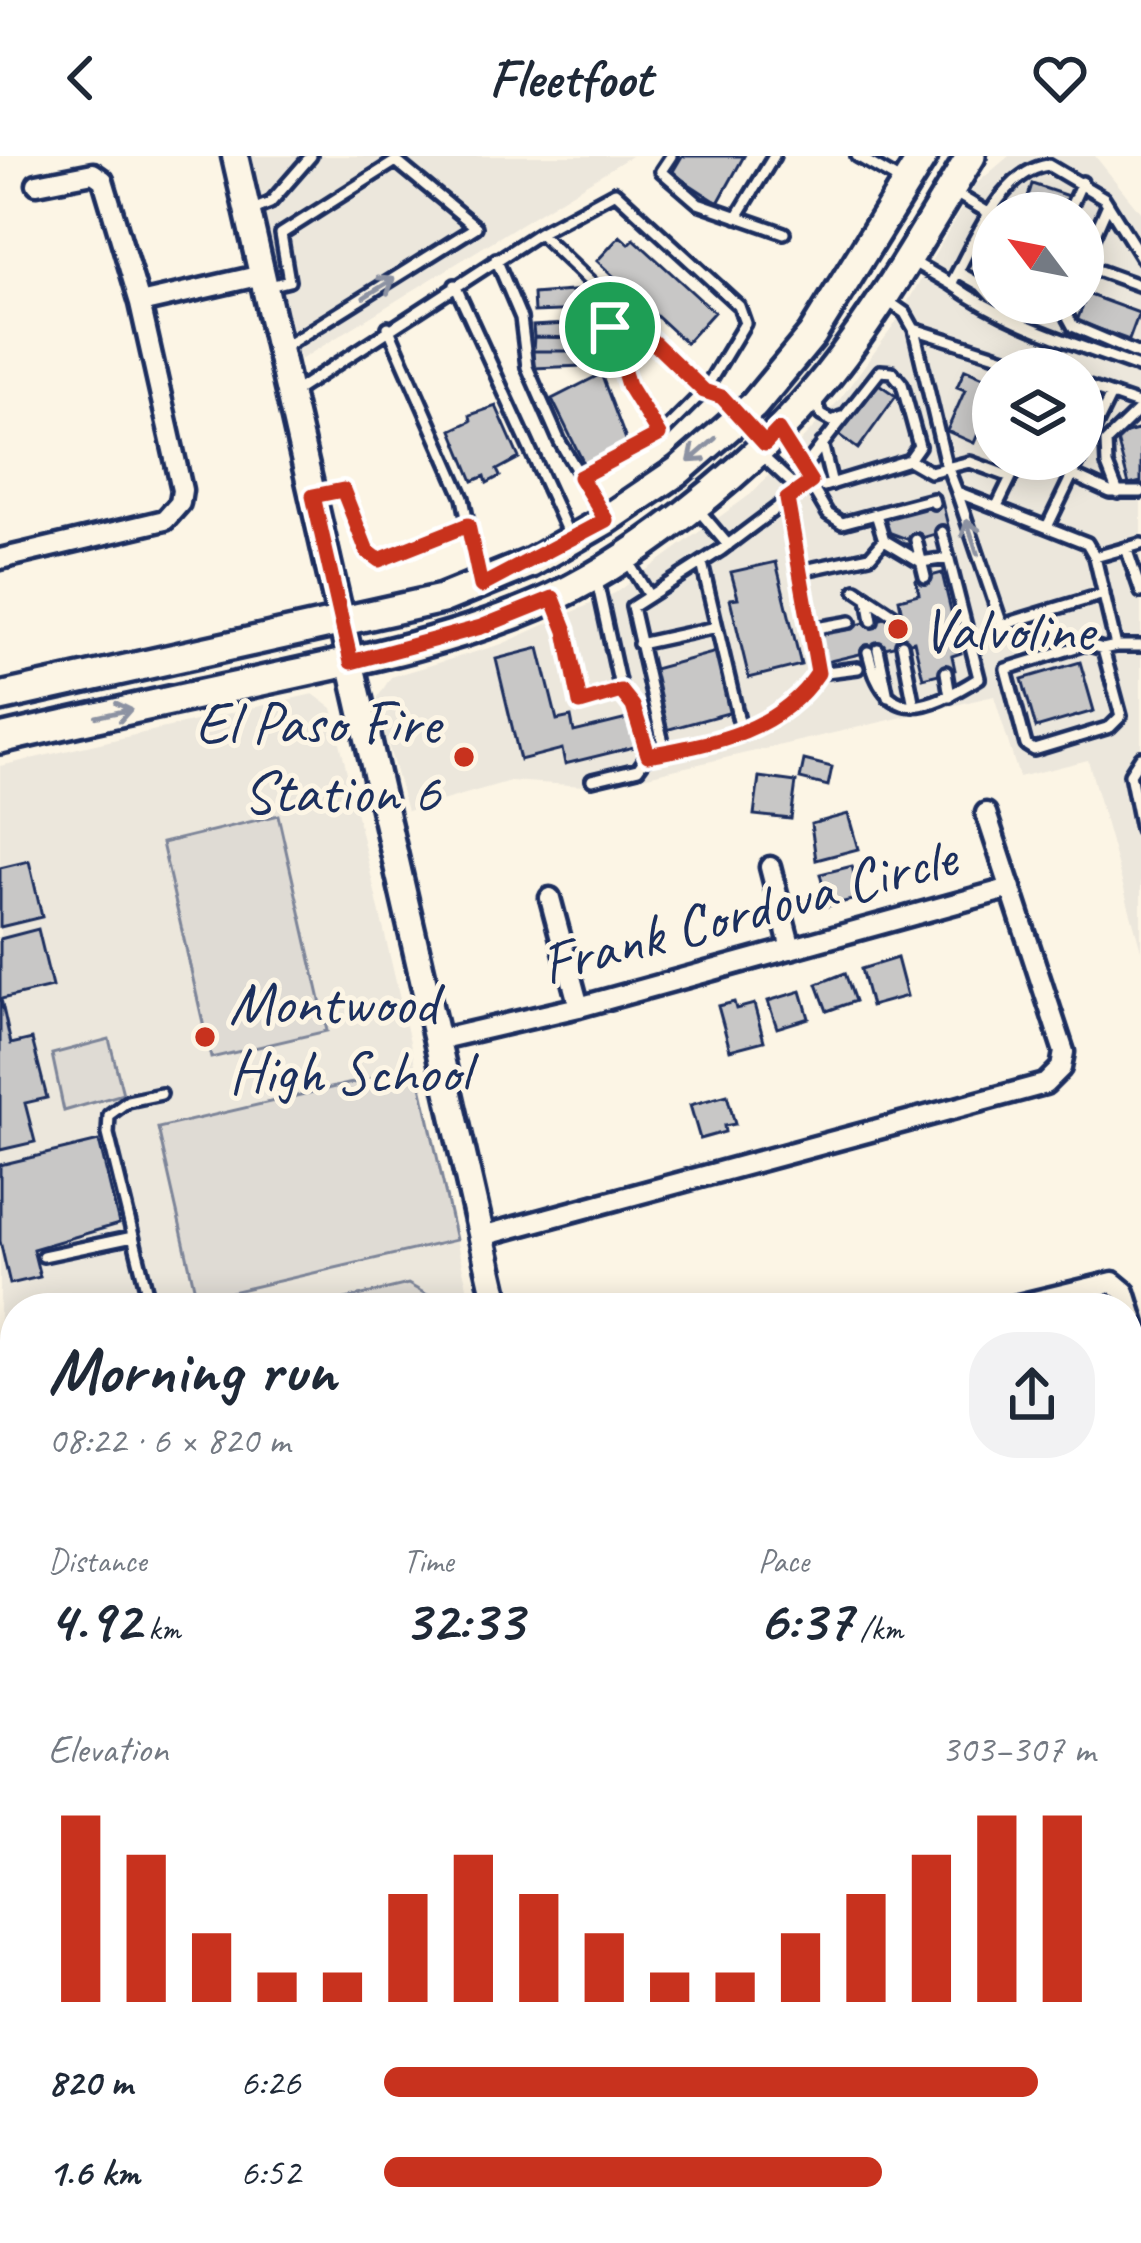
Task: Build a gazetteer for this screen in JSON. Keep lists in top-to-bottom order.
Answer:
{
  "streets": {
    "street": ["Frank Cordova Circle"]
  },
  "places": ["Valvoline", "El Paso Fire Station 6", "Montwood High School"],
  "north": "top left",
  "page": {
    "header": "Fleetfoot",
    "heading": ["Morning run", "08:22 · 6 × 820 m"],
    "stats": [
      ["Distance", "4.92 km"],
      ["Time", "32:33"],
      ["Pace", "6:37 /km"]
    ],
    "chart": ["Elevation", "303–307 m"],
    "list": [
      {
        "name": "820 m",
        "note": "6:26"
      },
      {
        "name": "1.6 km",
        "note": "6:52"
      }
    ]
  }
}
